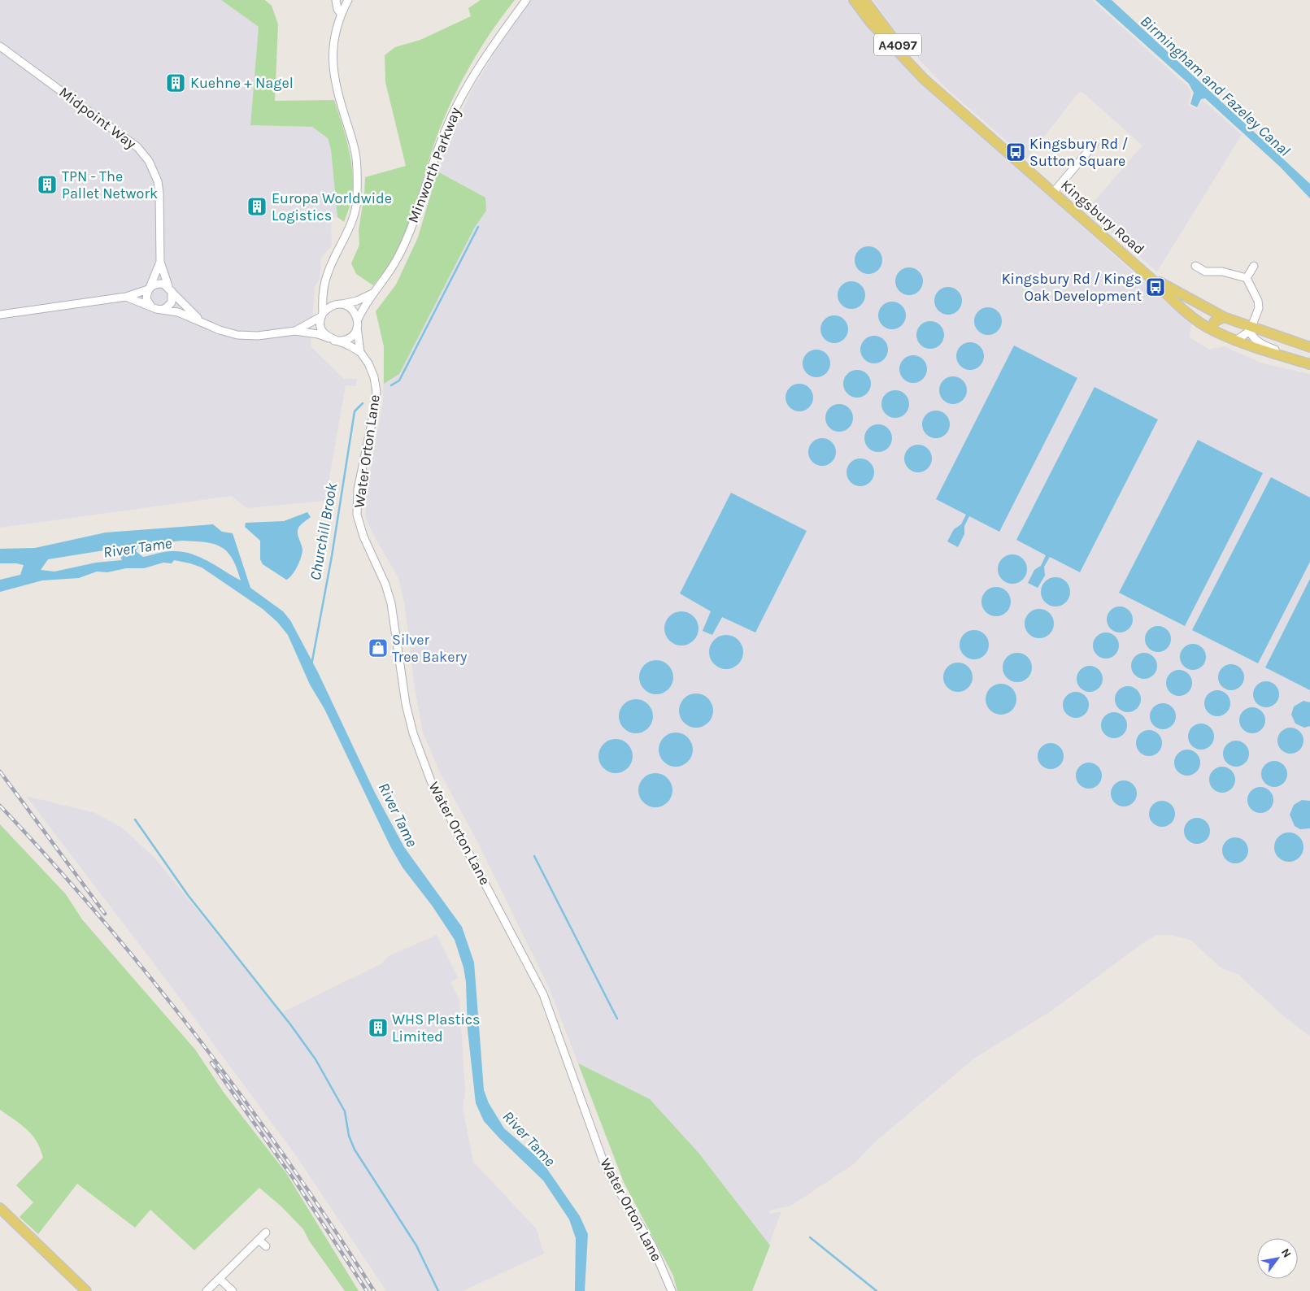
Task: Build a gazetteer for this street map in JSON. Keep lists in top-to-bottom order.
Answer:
{
  "streets": {
    "main road": ["A4097", "Kingsbury Road"],
    "street": ["Midpoint Way", "Minworth Parkway", "Water Orton Lane"]
  },
  "crossings": [
    ["Midpoint Way", "Minworth Parkway"],
    ["Midpoint Way", "Water Orton Lane"],
    ["Minworth Parkway", "Water Orton Lane"]
  ],
  "water": ["Birmingham and Fazeley Canal", "Churchill Brook", "River Tame"],
  "places": {
    "building": [
      "Kuehne + Nagel",
      "TPN - The Pallet Network",
      "Europa Worldwide Logistics",
      "WHS Plastics Limited"
    ],
    "bus stop": ["Kingsbury Rd / Sutton Square", "Kingsbury Rd / Kings Oak Development"],
    "shop": ["Silver Tree Bakery"]
  },
  "north": "top right"
}
